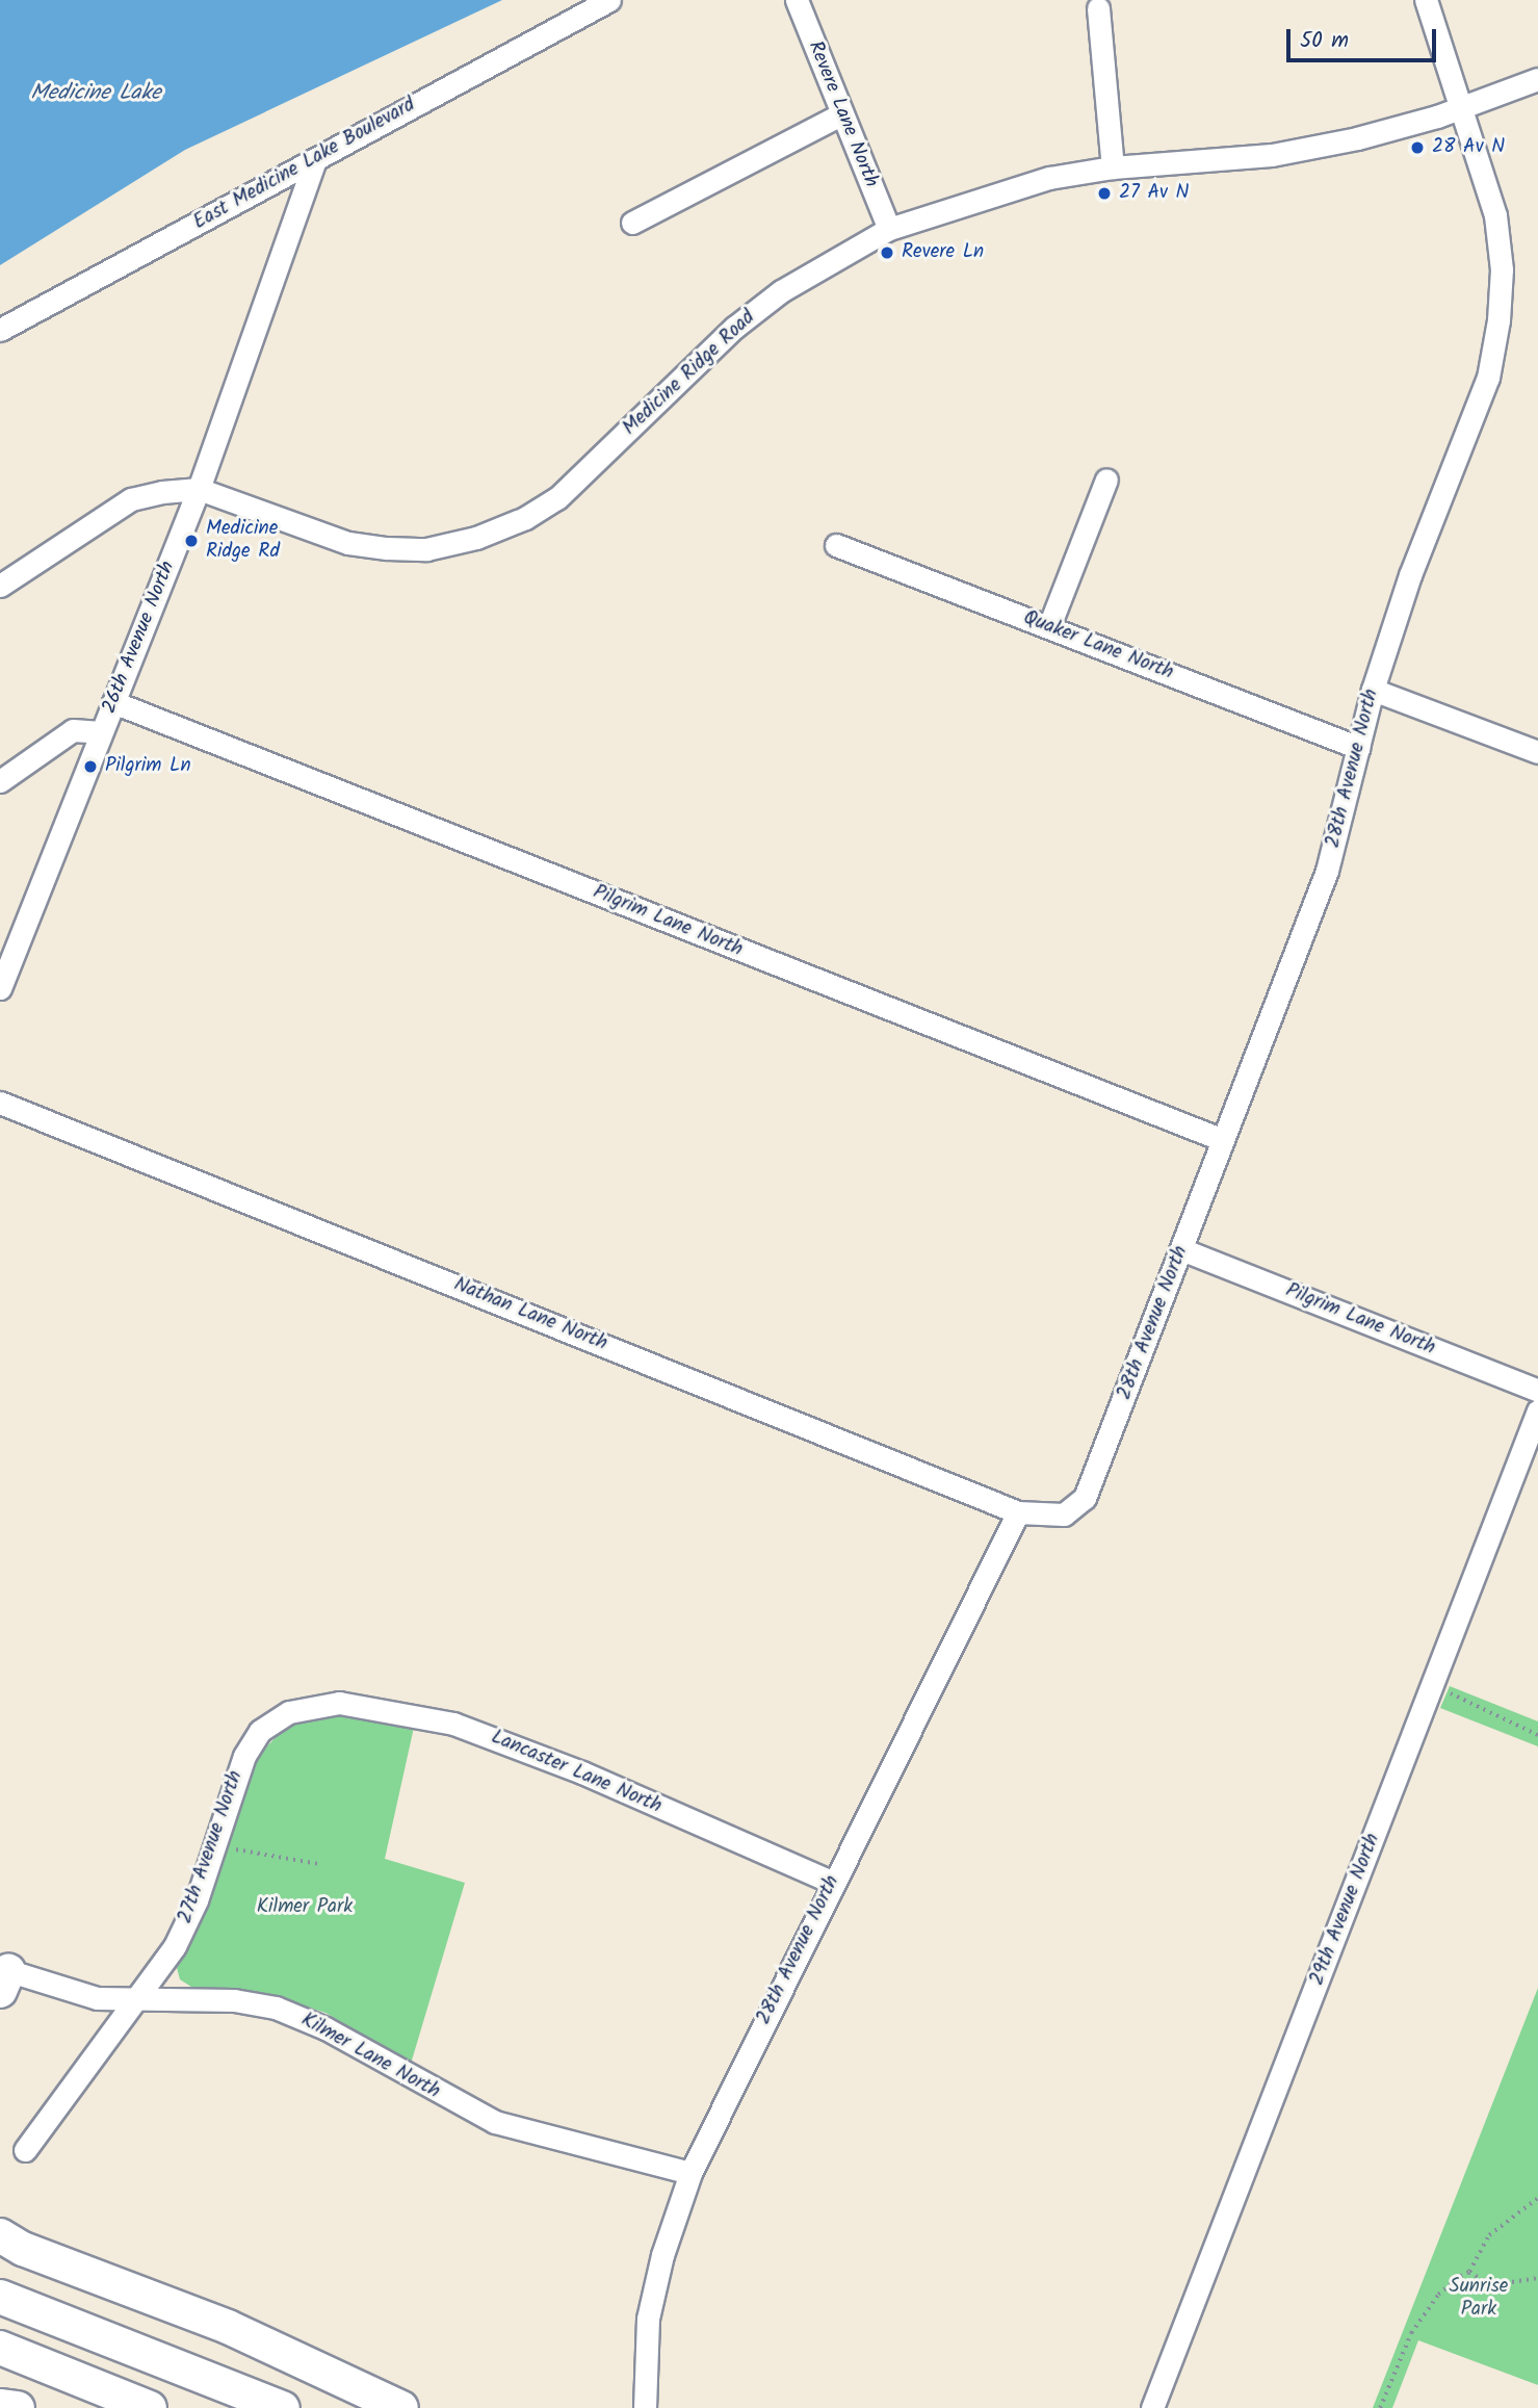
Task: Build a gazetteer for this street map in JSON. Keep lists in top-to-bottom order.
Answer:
{
  "streets": {
    "street": [
      "Revere Lane North",
      "East Medicine Lake Boulevard",
      "Medicine Ridge Road",
      "26th Avenue North",
      "Quaker Lane North",
      "28th Avenue North",
      "Pilgrim Lane North",
      "Nathan Lane North",
      "Lancaster Lane North",
      "27th Avenue North",
      "29th Avenue North",
      "Kilmer Lane North"
    ]
  },
  "crossings": [
    ["Revere Lane North", "Medicine Ridge Road"],
    ["East Medicine Lake Boulevard", "26th Avenue North"],
    ["Medicine Ridge Road", "26th Avenue North"],
    ["Medicine Ridge Road", "28th Avenue North"],
    ["26th Avenue North", "Pilgrim Lane North"],
    ["Quaker Lane North", "28th Avenue North"],
    ["28th Avenue North", "Pilgrim Lane North"],
    ["28th Avenue North", "Nathan Lane North"],
    ["28th Avenue North", "Lancaster Lane North"],
    ["28th Avenue North", "Kilmer Lane North"],
    ["Lancaster Lane North", "27th Avenue North"],
    ["27th Avenue North", "Kilmer Lane North"]
  ],
  "water": ["Medicine Lake"],
  "parks": ["Kilmer Park", "Sunrise Park"],
  "places": [
    "28 Av N",
    "27 Av N",
    "Revere Ln",
    "Medicine Ridge Rd",
    "Pilgrim Ln"
  ],
  "scale_bar": "50 m"
}
